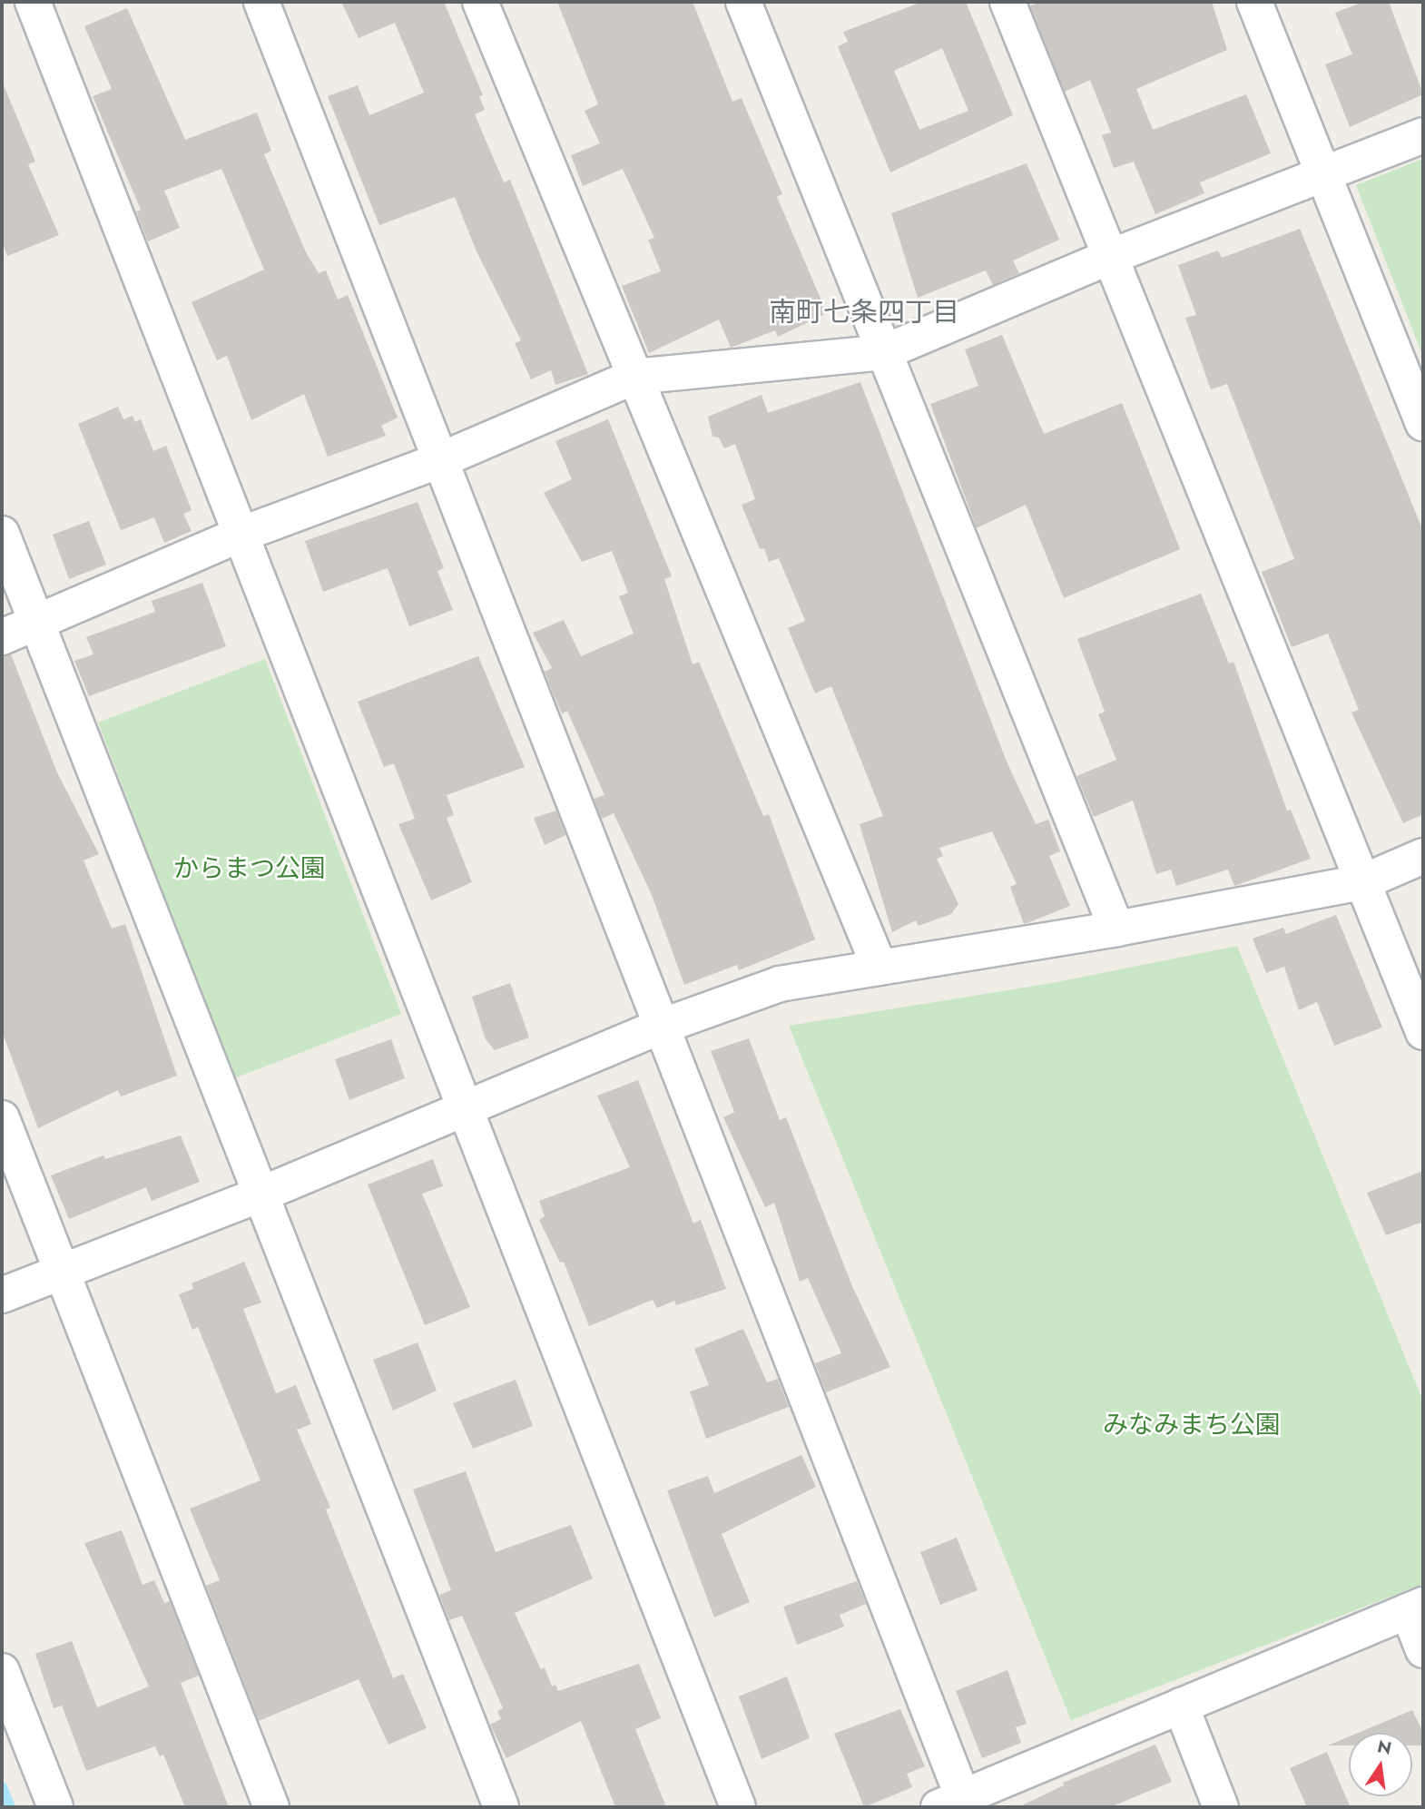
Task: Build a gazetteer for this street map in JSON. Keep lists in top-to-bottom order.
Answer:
{
  "districts": ["南町七条四丁目"],
  "parks": ["からまつ公園", "みなみまち公園"],
  "north": "top"
}
